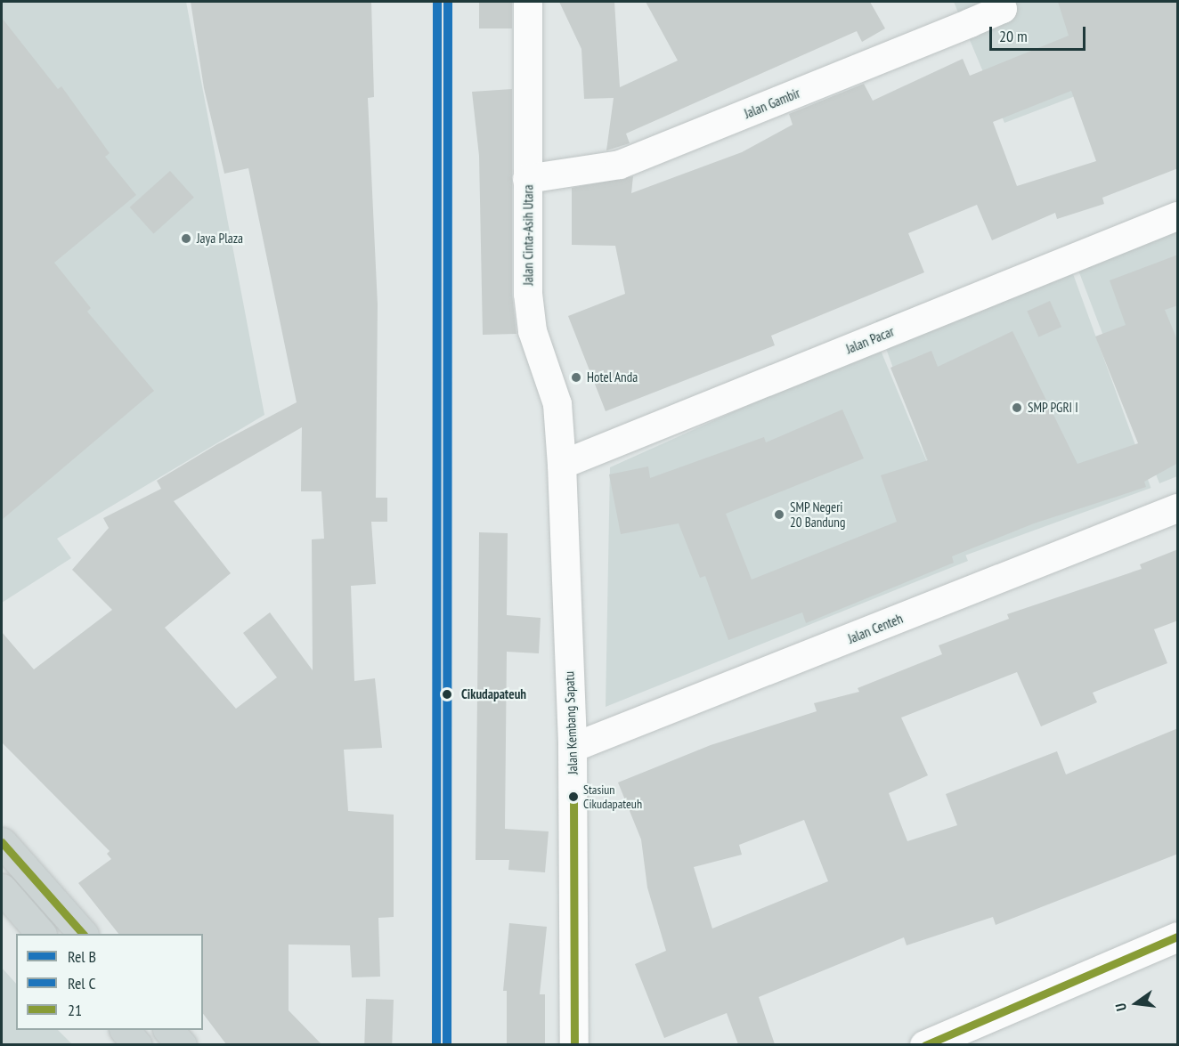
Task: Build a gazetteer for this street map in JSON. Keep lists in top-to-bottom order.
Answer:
{
  "streets": {
    "street": [
      "Jalan Gambir",
      "Jalan Cinta-Asih Utara",
      "Jalan Pacar",
      "Jalan Centeh",
      "Jalan Kembang Sapatu"
    ]
  },
  "crossings": [
    ["Jalan Gambir", "Jalan Cinta-Asih Utara"],
    ["Jalan Cinta-Asih Utara", "Jalan Pacar"],
    ["Jalan Cinta-Asih Utara", "Jalan Kembang Sapatu"],
    ["Jalan Pacar", "Jalan Kembang Sapatu"],
    ["Jalan Centeh", "Jalan Kembang Sapatu"]
  ],
  "places": [
    "Jaya Plaza",
    "Hotel Anda",
    "SMP PGRI I",
    "SMP Negeri 20 Bandung",
    "Cikudapateuh",
    "Stasiun Cikudapateuh"
  ],
  "lines": ["rail line B", "rail line C", "transit line 21"],
  "legend": ["Rel B", "Rel C", "21"],
  "scale_bar": "20 m",
  "north": "left"
}
